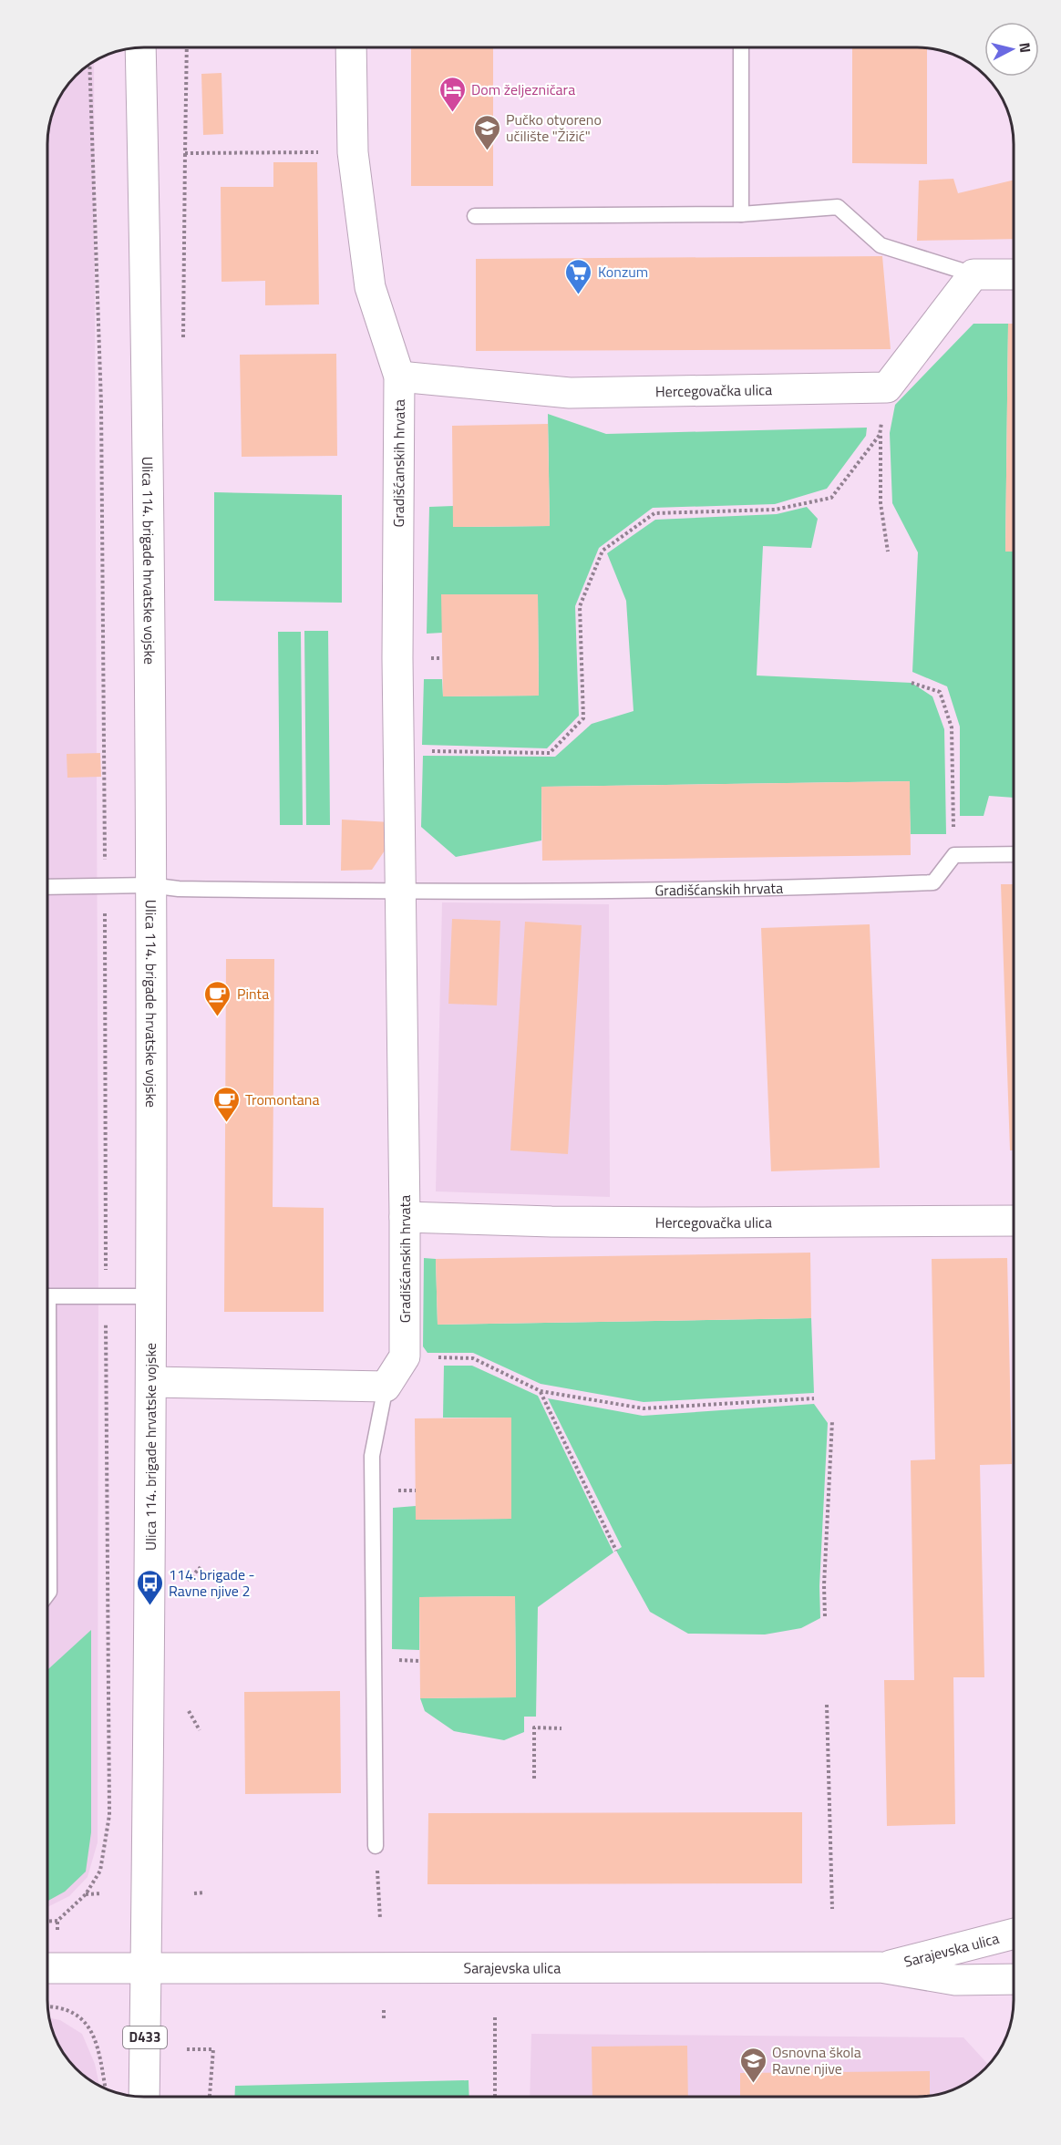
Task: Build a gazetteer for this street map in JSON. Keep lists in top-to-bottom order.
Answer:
{
  "streets": {
    "street": [
      "Hercegovačka ulica",
      "Gradišćanskih hrvata",
      "Ulica 114. brigade hrvatske vojske",
      "Sarajevska ulica",
      "D433"
    ]
  },
  "crossings": [
    ["Hercegovačka ulica", "Gradišćanskih hrvata"],
    ["Gradišćanskih hrvata", "Ulica 114. brigade hrvatske vojske"],
    ["Ulica 114. brigade hrvatske vojske", "Sarajevska ulica"],
    ["Ulica 114. brigade hrvatske vojske", "D433"],
    ["Sarajevska ulica", "D433"]
  ],
  "places": {
    "hotel": ["Dom željezničara"],
    "school or university": ["Pučko otvoreno učilište \"Žižić\"", "Osnovna škola Ravne njive"],
    "supermarket": ["Konzum"],
    "cafe": ["Pinta", "Tromontana"],
    "bus stop": ["114. brigade - Ravne njive 2"]
  },
  "north": "right"
}
